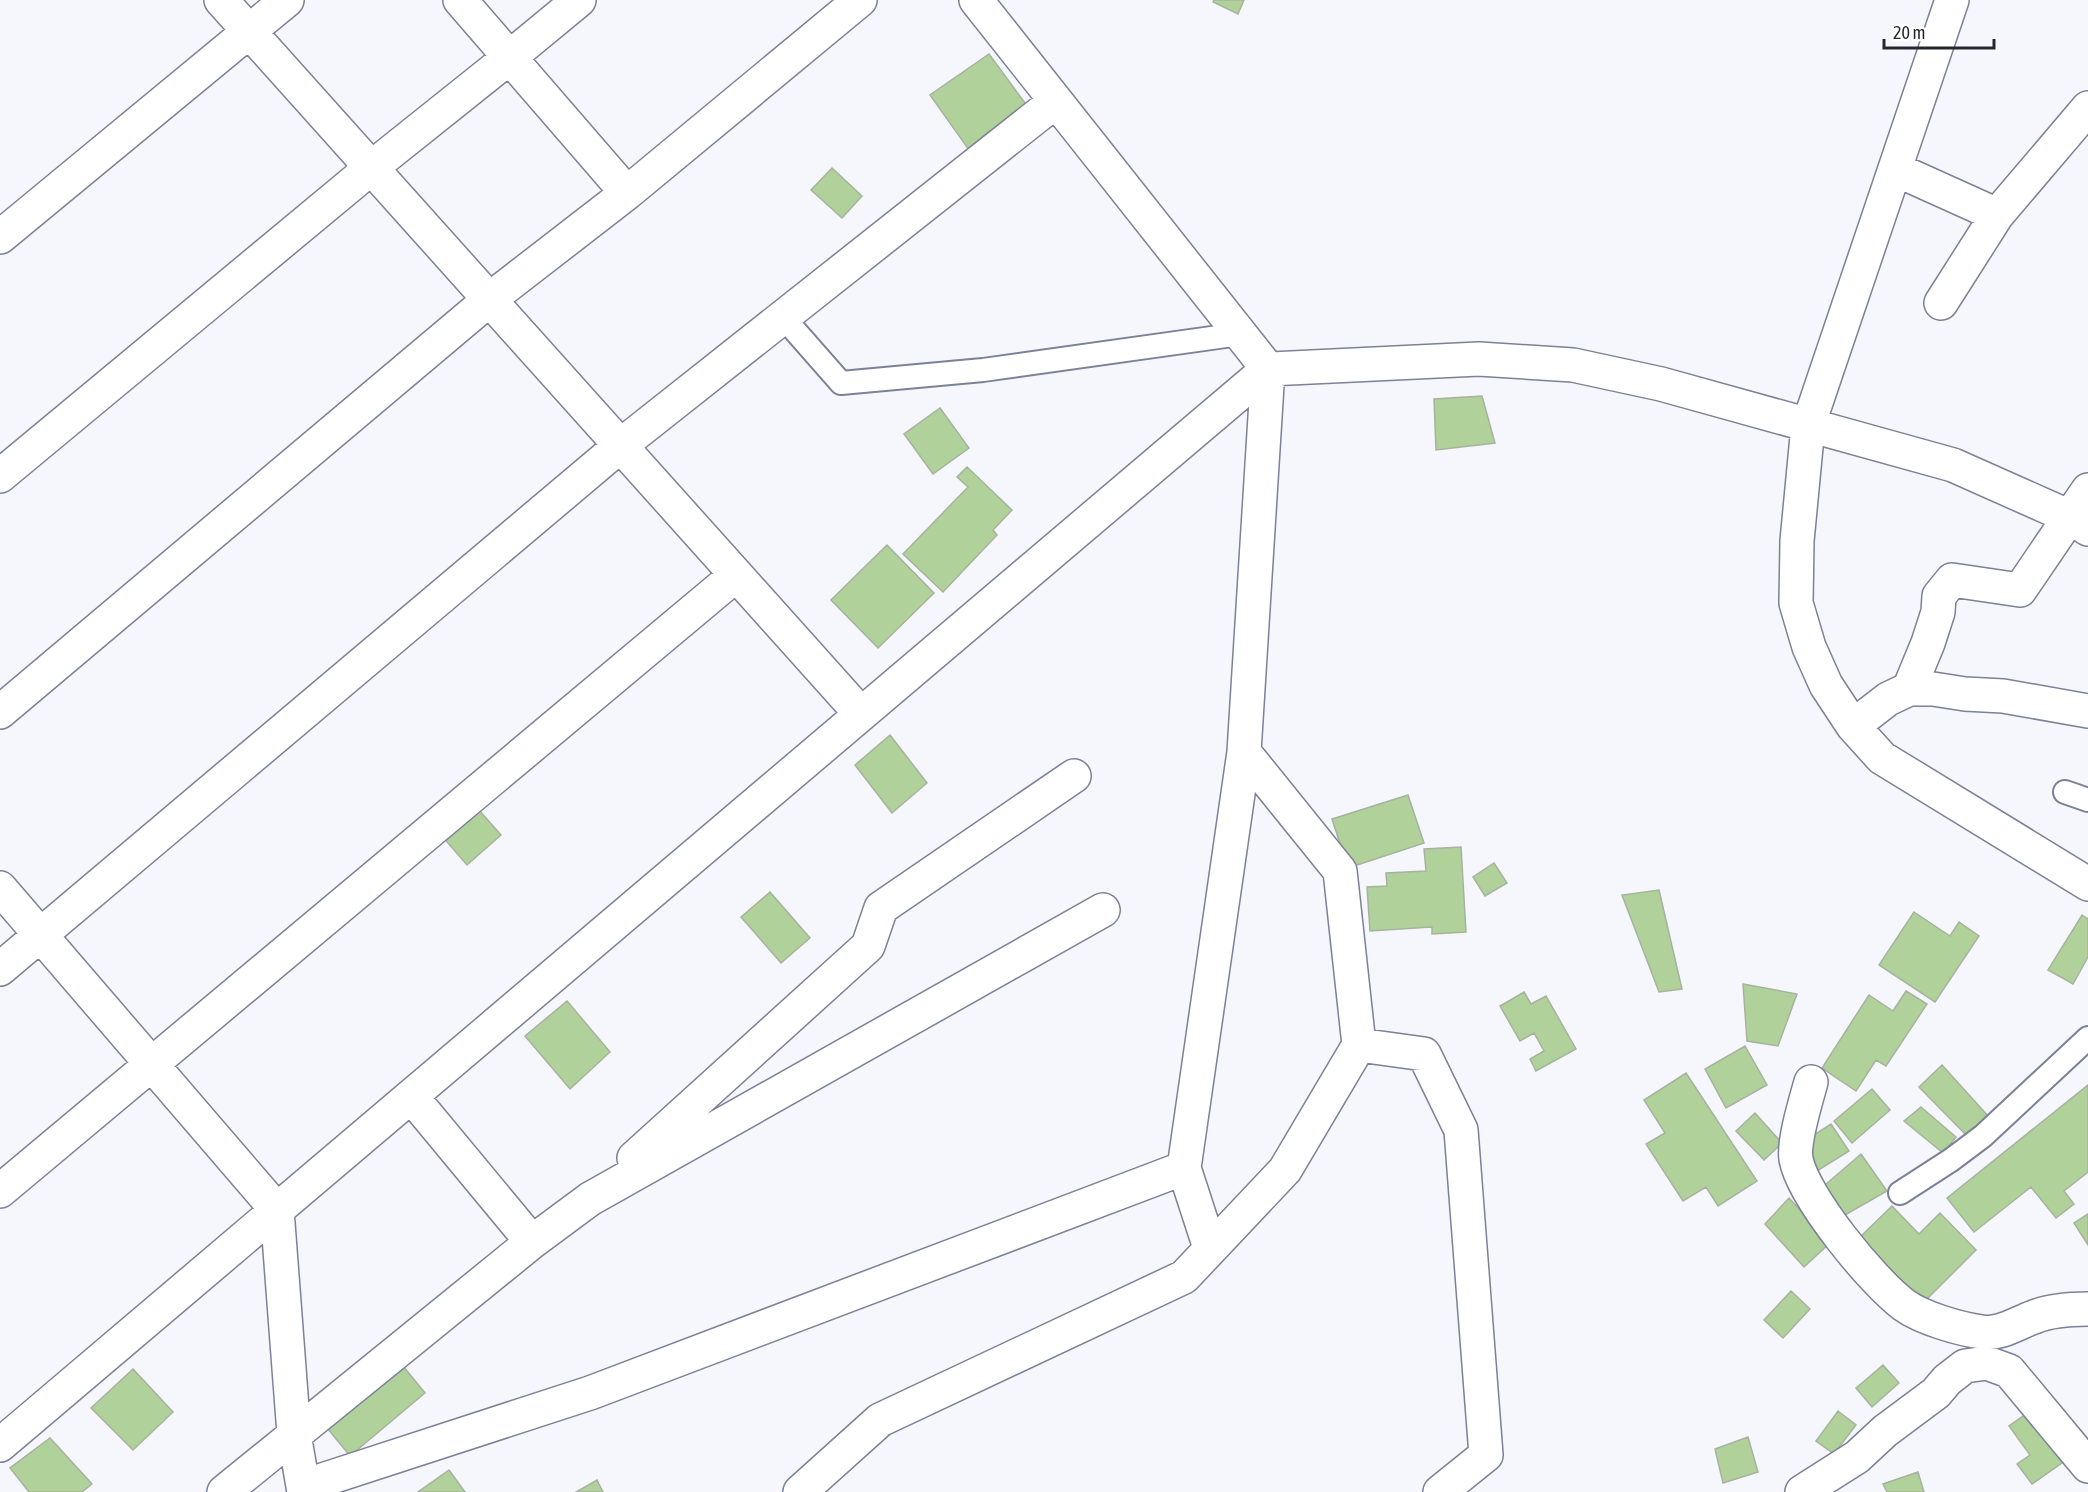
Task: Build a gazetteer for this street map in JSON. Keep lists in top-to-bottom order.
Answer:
{
  "scale_bar": "20 m"
}
